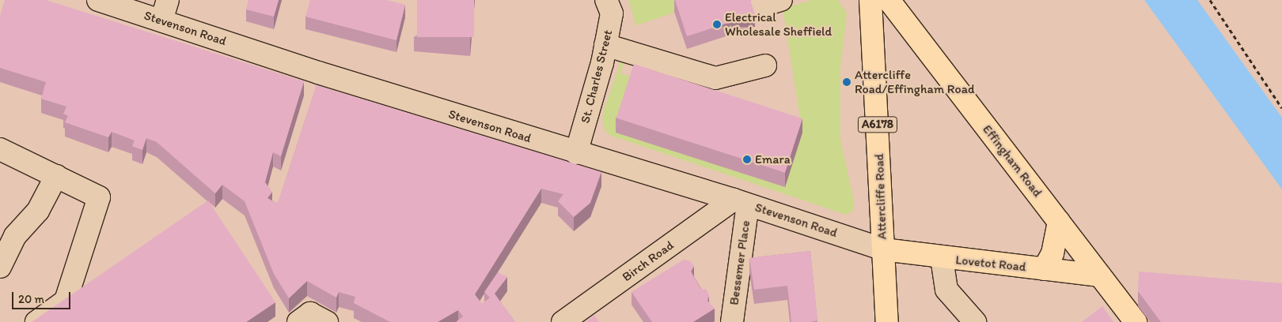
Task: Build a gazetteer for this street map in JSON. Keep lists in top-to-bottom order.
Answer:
{
  "streets": {
    "main road": [
      "A6178",
      "Effingham Road",
      "Attercliffe Road",
      "Lovetot Road"
    ],
    "street": [
      "Stevenson Road",
      "St. Charles Street",
      "Birch Road",
      "Bessemer Place"
    ]
  },
  "crossings": [
    ["Stevenson Road", "St. Charles Street"],
    ["Stevenson Road", "Attercliffe Road"],
    ["Stevenson Road", "Birch Road"],
    ["Stevenson Road", "Bessemer Place"],
    ["Stevenson Road", "Lovetot Road"],
    ["Effingham Road", "Lovetot Road"],
    ["Attercliffe Road", "Lovetot Road"],
    ["Birch Road", "Bessemer Place"]
  ],
  "places": ["Electrical Wholesale Sheffield", "Attercliffe Road/Effingham Road", "Emara"],
  "scale_bar": "20 m"
}
